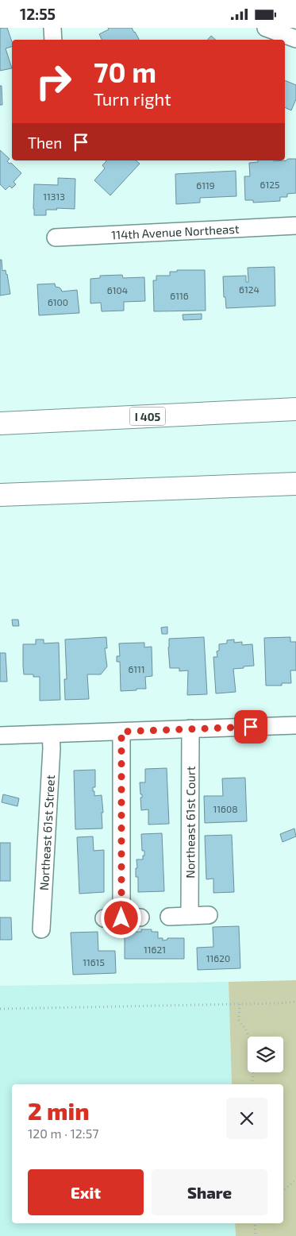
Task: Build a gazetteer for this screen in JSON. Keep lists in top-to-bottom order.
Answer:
{
  "streets": {
    "highway": ["I 405"],
    "street": ["114th Avenue Northeast", "Northeast 61st Court", "Northeast 61st Street"]
  },
  "house_numbers": [
    "6125",
    "6119",
    "11313",
    "6124",
    "6104",
    "6116",
    "6100",
    "6111",
    "11608",
    "11621",
    "11620",
    "11615"
  ],
  "page": {
    "status": "12:55",
    "turn": ["70 m", "Turn right"],
    "then": "Then",
    "heading": ["2 min", "120 m · 12:57"],
    "buttons": ["Exit", "Share"]
  }
}
